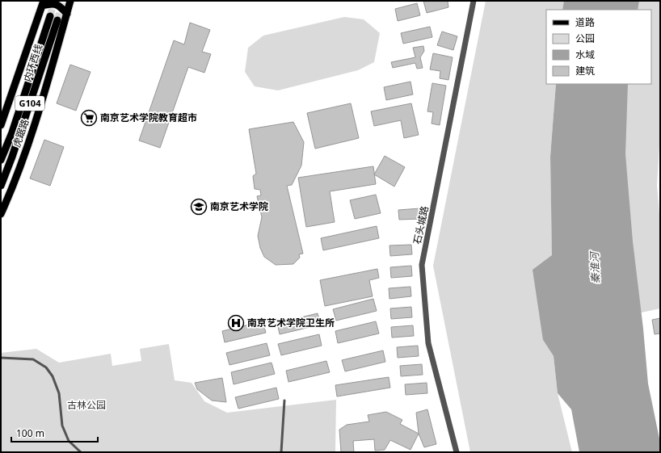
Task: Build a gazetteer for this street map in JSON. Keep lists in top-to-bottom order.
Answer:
{
  "streets": {
    "main road": ["内环西线", "G104", "虎踞路"],
    "street": ["石头城路"]
  },
  "water": ["秦淮河"],
  "parks": ["古林公园"],
  "places": {
    "supermarket": ["南京艺术学院教育超市"],
    "school or university": ["南京艺术学院"],
    "hospital": ["南京艺术学院卫生所"]
  },
  "legend": [
    "道路",
    "公园",
    "水域",
    "建筑"
  ],
  "scale_bar": "100 m"
}
